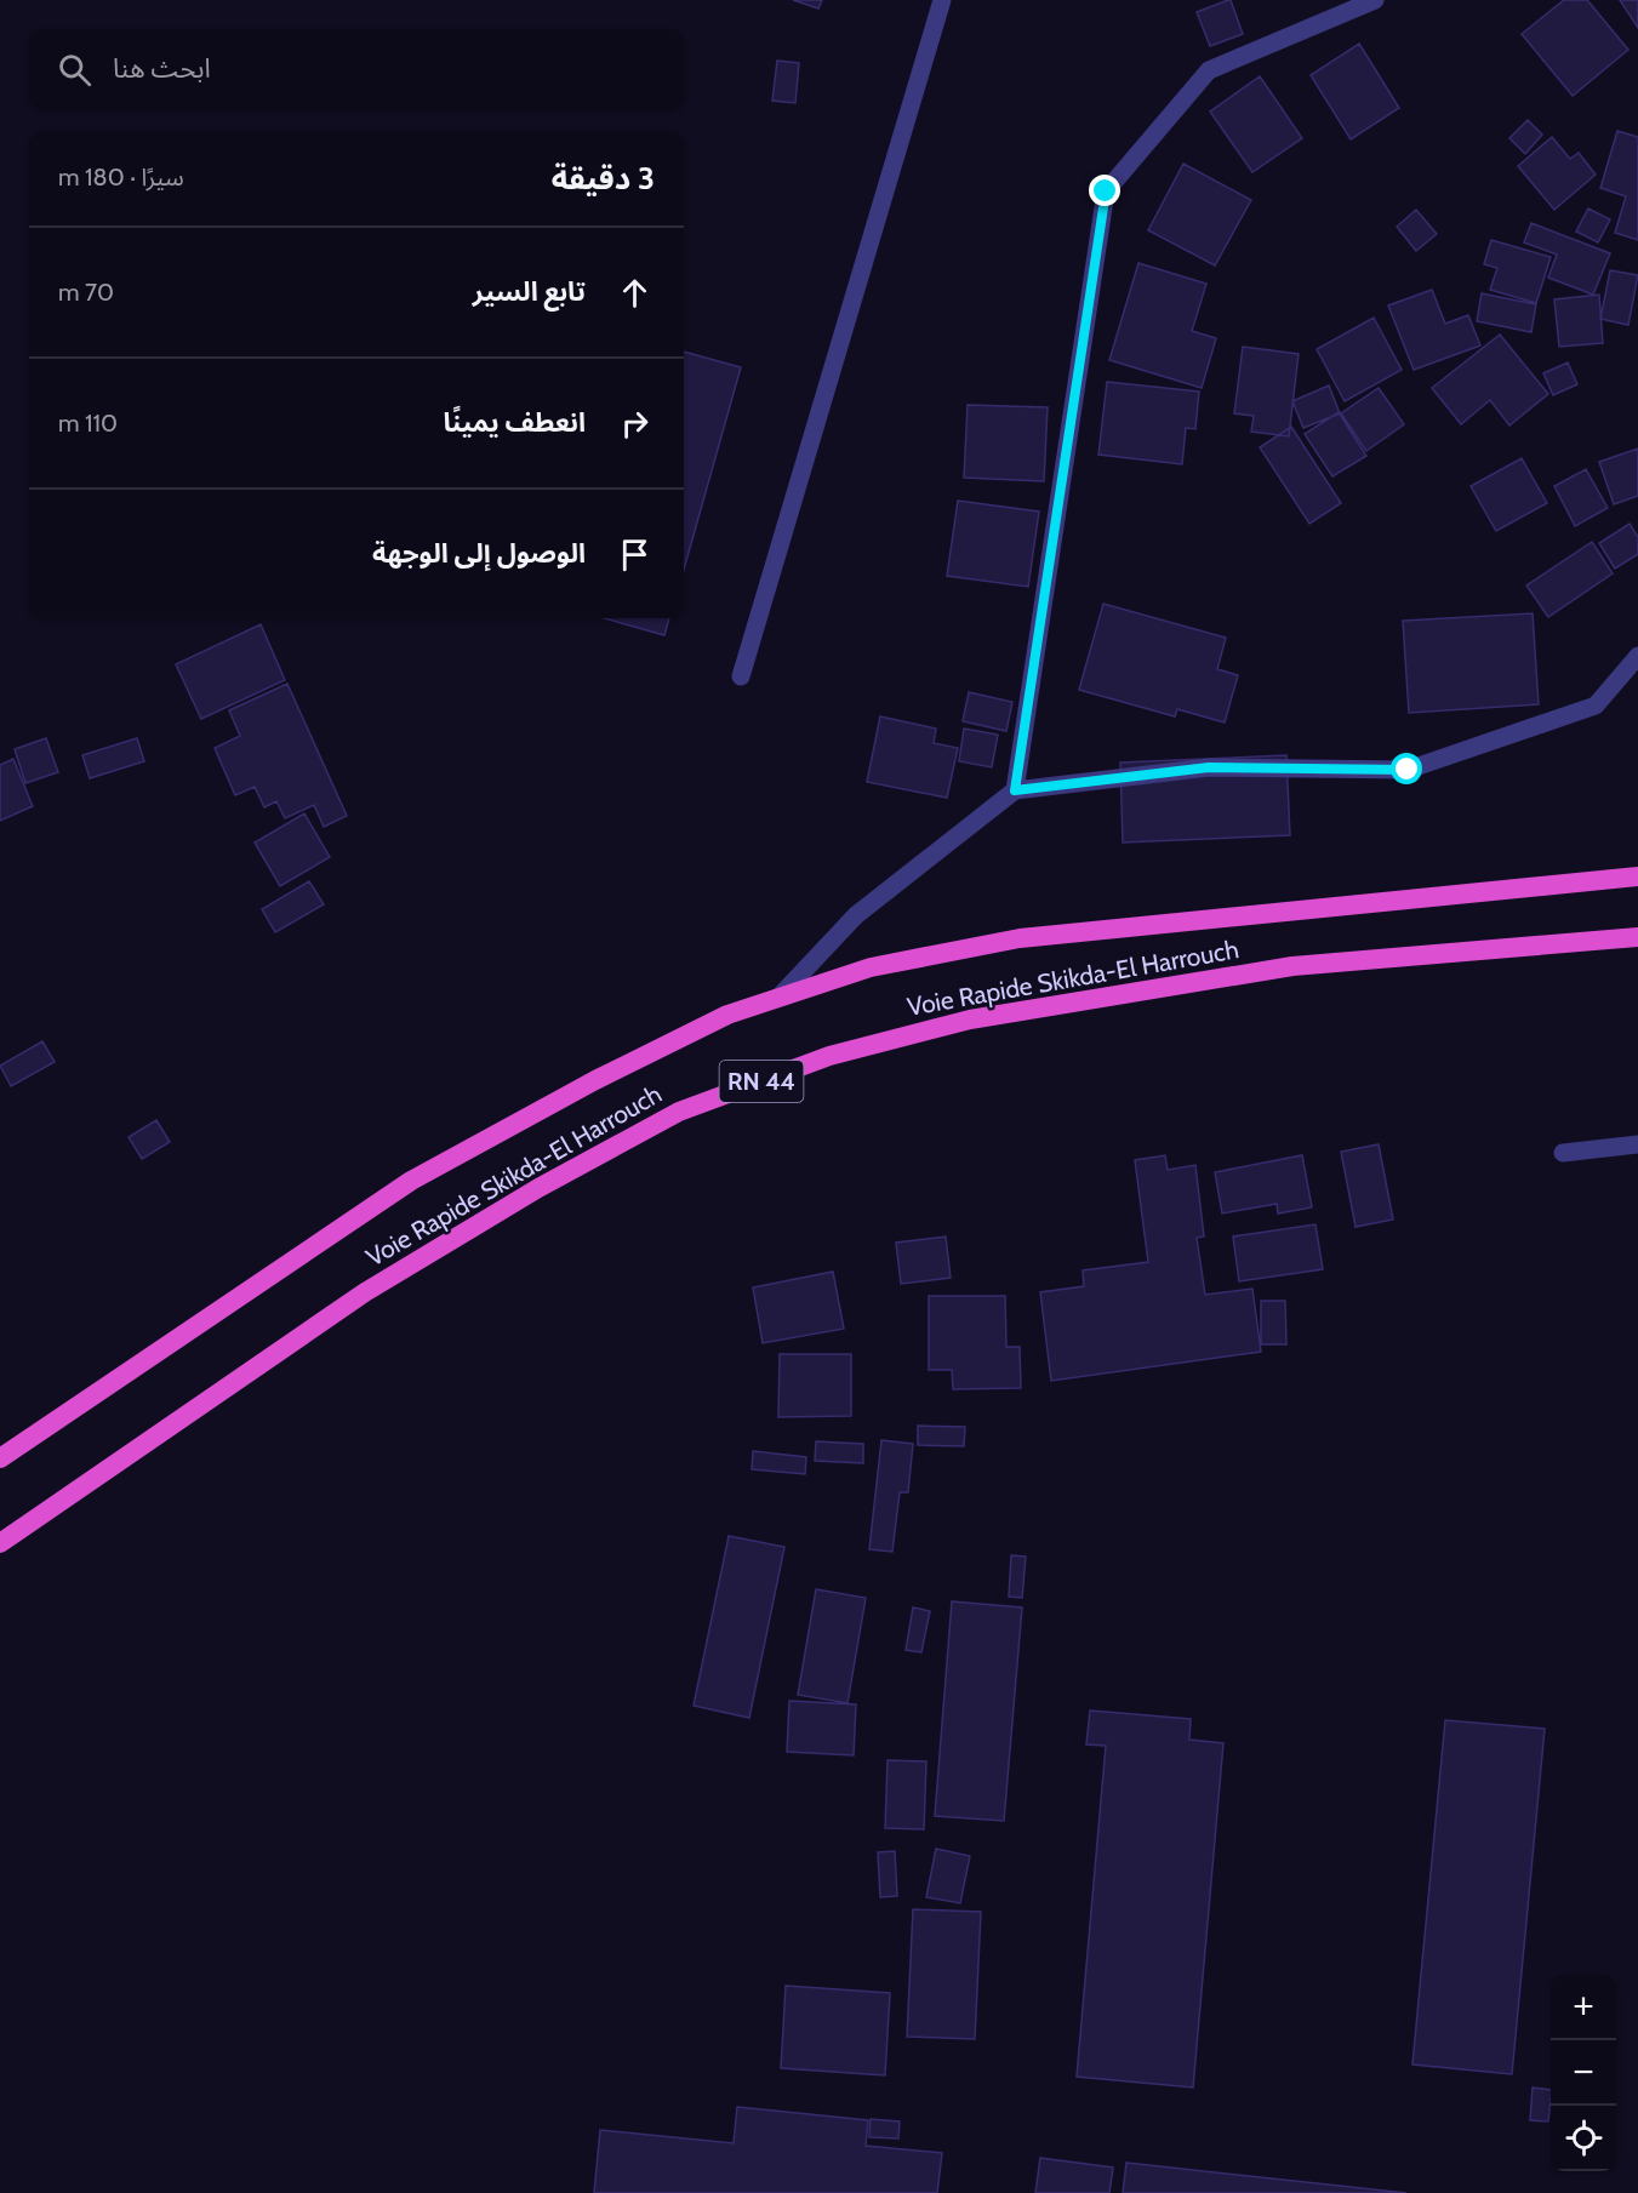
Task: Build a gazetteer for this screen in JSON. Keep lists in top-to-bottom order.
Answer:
{
  "streets": {
    "highway": ["Voie Rapide Skikda-El Harrouch", "RN 44"]
  },
  "page": {
    "search": "ابحث هنا",
    "heading": ["3 دقيقة", "سيرًا · 180 m"],
    "list": [
      ["تابع السير", "70 m"],
      ["انعطف يمينًا", "110 m"],
      "الوصول إلى الوجهة"
    ],
    "map_buttons": ["+", "−"]
  }
}
